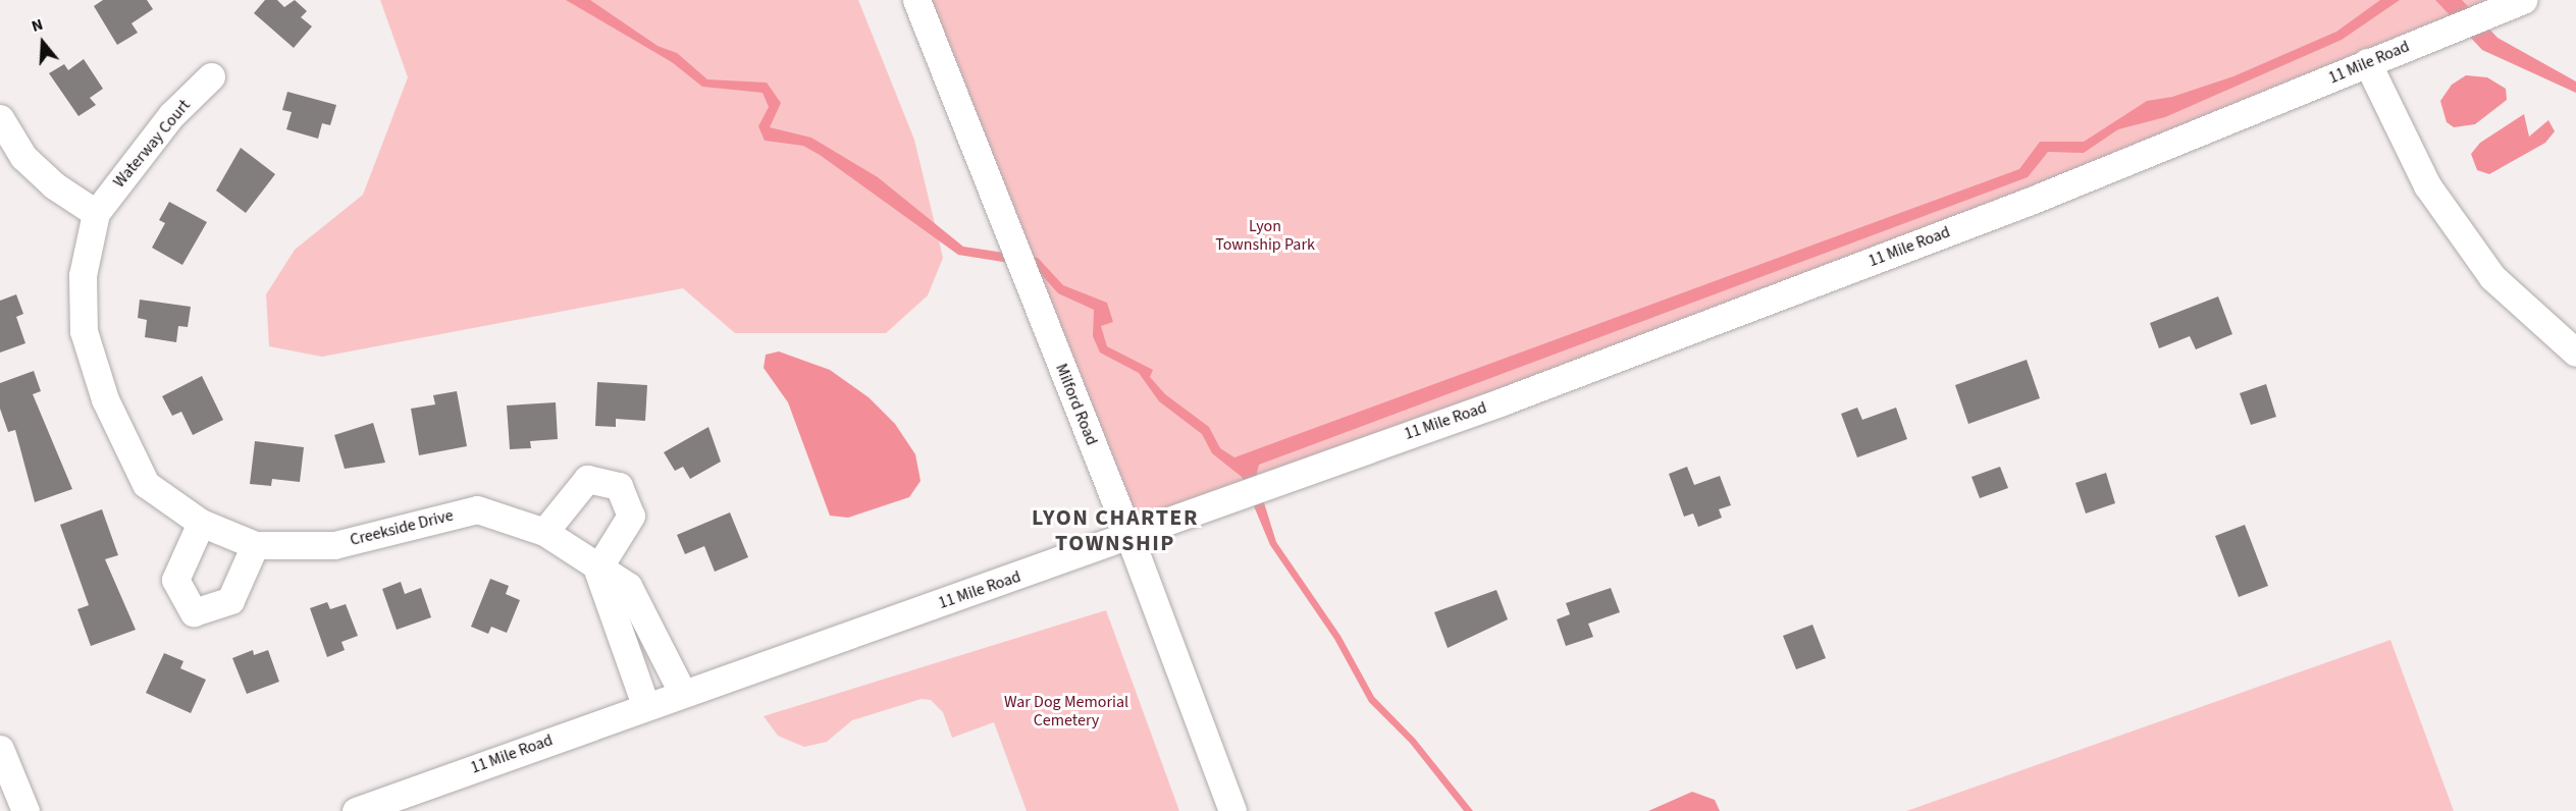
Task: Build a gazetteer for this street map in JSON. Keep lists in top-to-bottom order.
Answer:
{
  "streets": {
    "street": [
      "11 Mile Road",
      "Waterway Court",
      "Milford Road",
      "Creekside Drive"
    ]
  },
  "crossings": [
    ["11 Mile Road", "Milford Road"],
    ["11 Mile Road", "Creekside Drive"],
    ["Waterway Court", "Creekside Drive"]
  ],
  "districts": ["LYON CHARTER TOWNSHIP"],
  "parks": ["Lyon Township Park", "War Dog Memorial Cemetery"],
  "north": "top"
}
